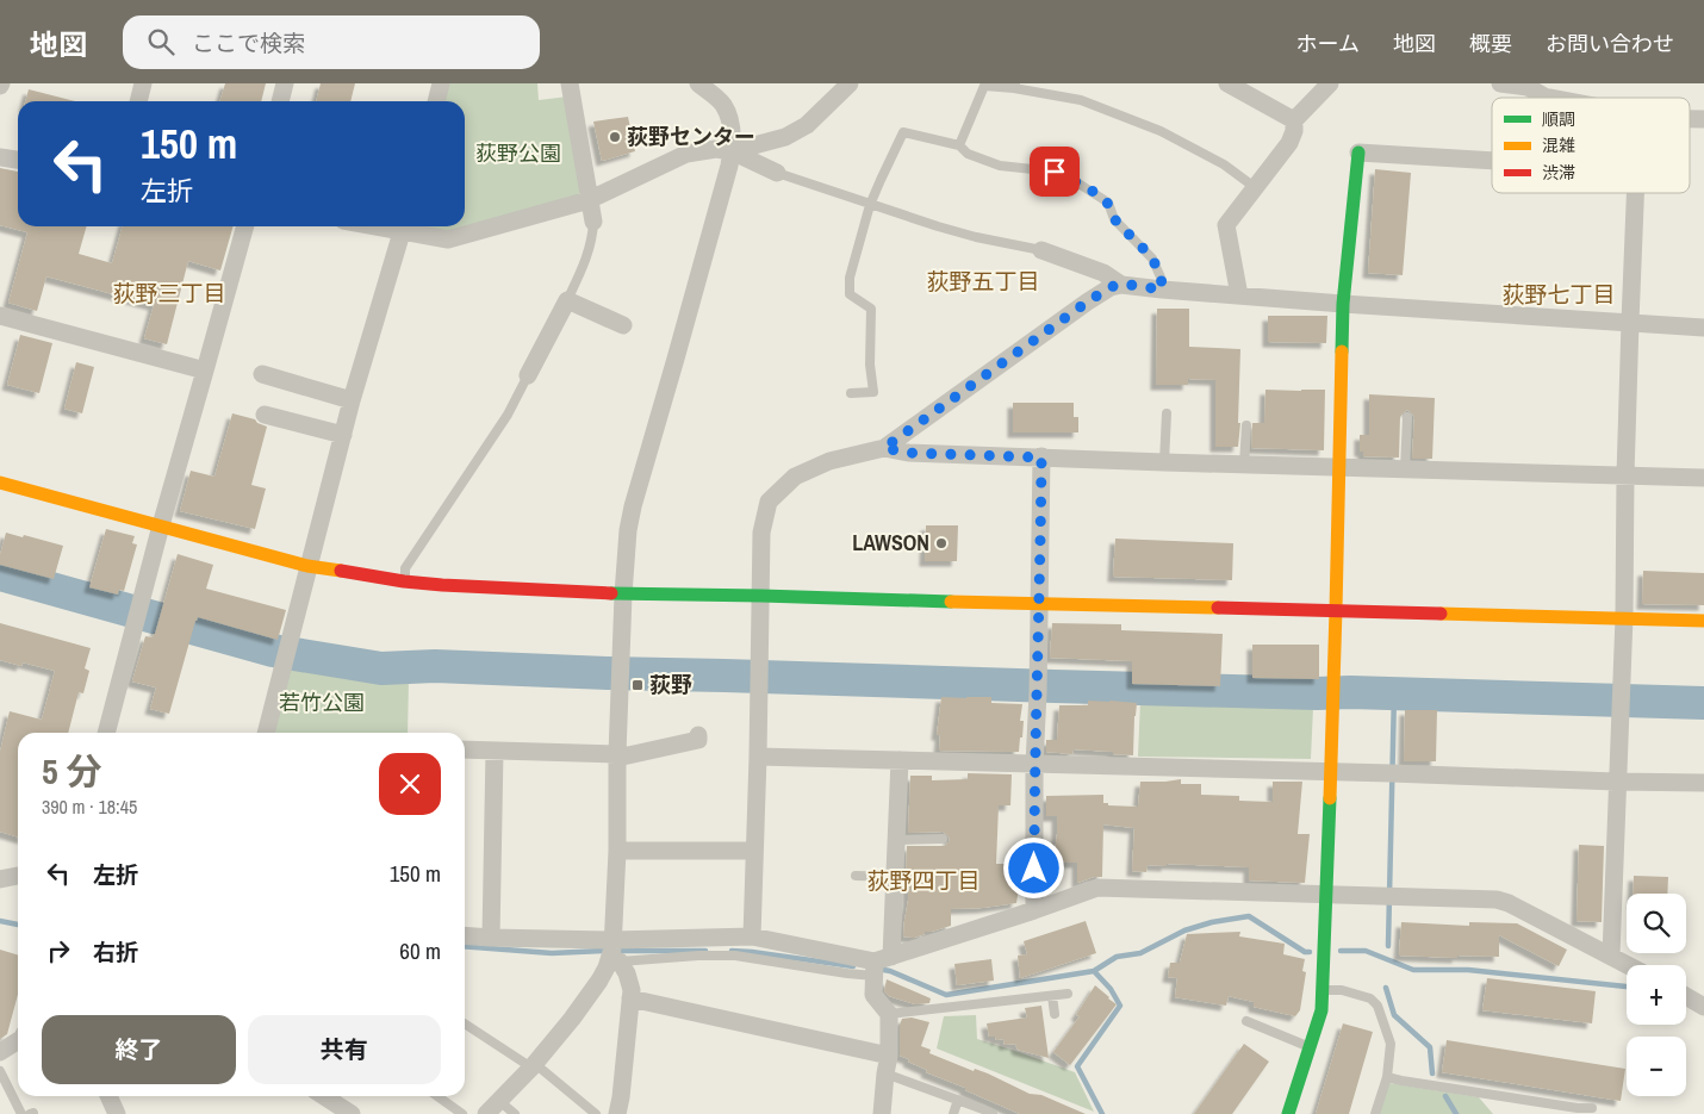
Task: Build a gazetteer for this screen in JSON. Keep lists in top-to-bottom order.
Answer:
{
  "districts": [
    "荻野五丁目",
    "荻野三丁目",
    "荻野七丁目",
    "荻野四丁目"
  ],
  "parks": ["荻野公園", "若竹公園"],
  "places": {
    "other": ["荻野センター", "LAWSON"],
    "transit": ["荻野"]
  },
  "legend": ["順調", "混雑", "渋滞"],
  "page": {
    "header": "地図",
    "search": "ここで検索",
    "nav": [
      "ホーム",
      "地図",
      "概要",
      "お問い合わせ"
    ],
    "turn": ["150 m", "左折"],
    "heading": ["5 分", "390 m · 18:45"],
    "list": [
      {
        "name": "左折",
        "value": "150 m"
      },
      {
        "name": "右折",
        "value": "60 m"
      }
    ],
    "map_buttons": ["+", "−"],
    "buttons": ["終了", "共有"]
  }
}
